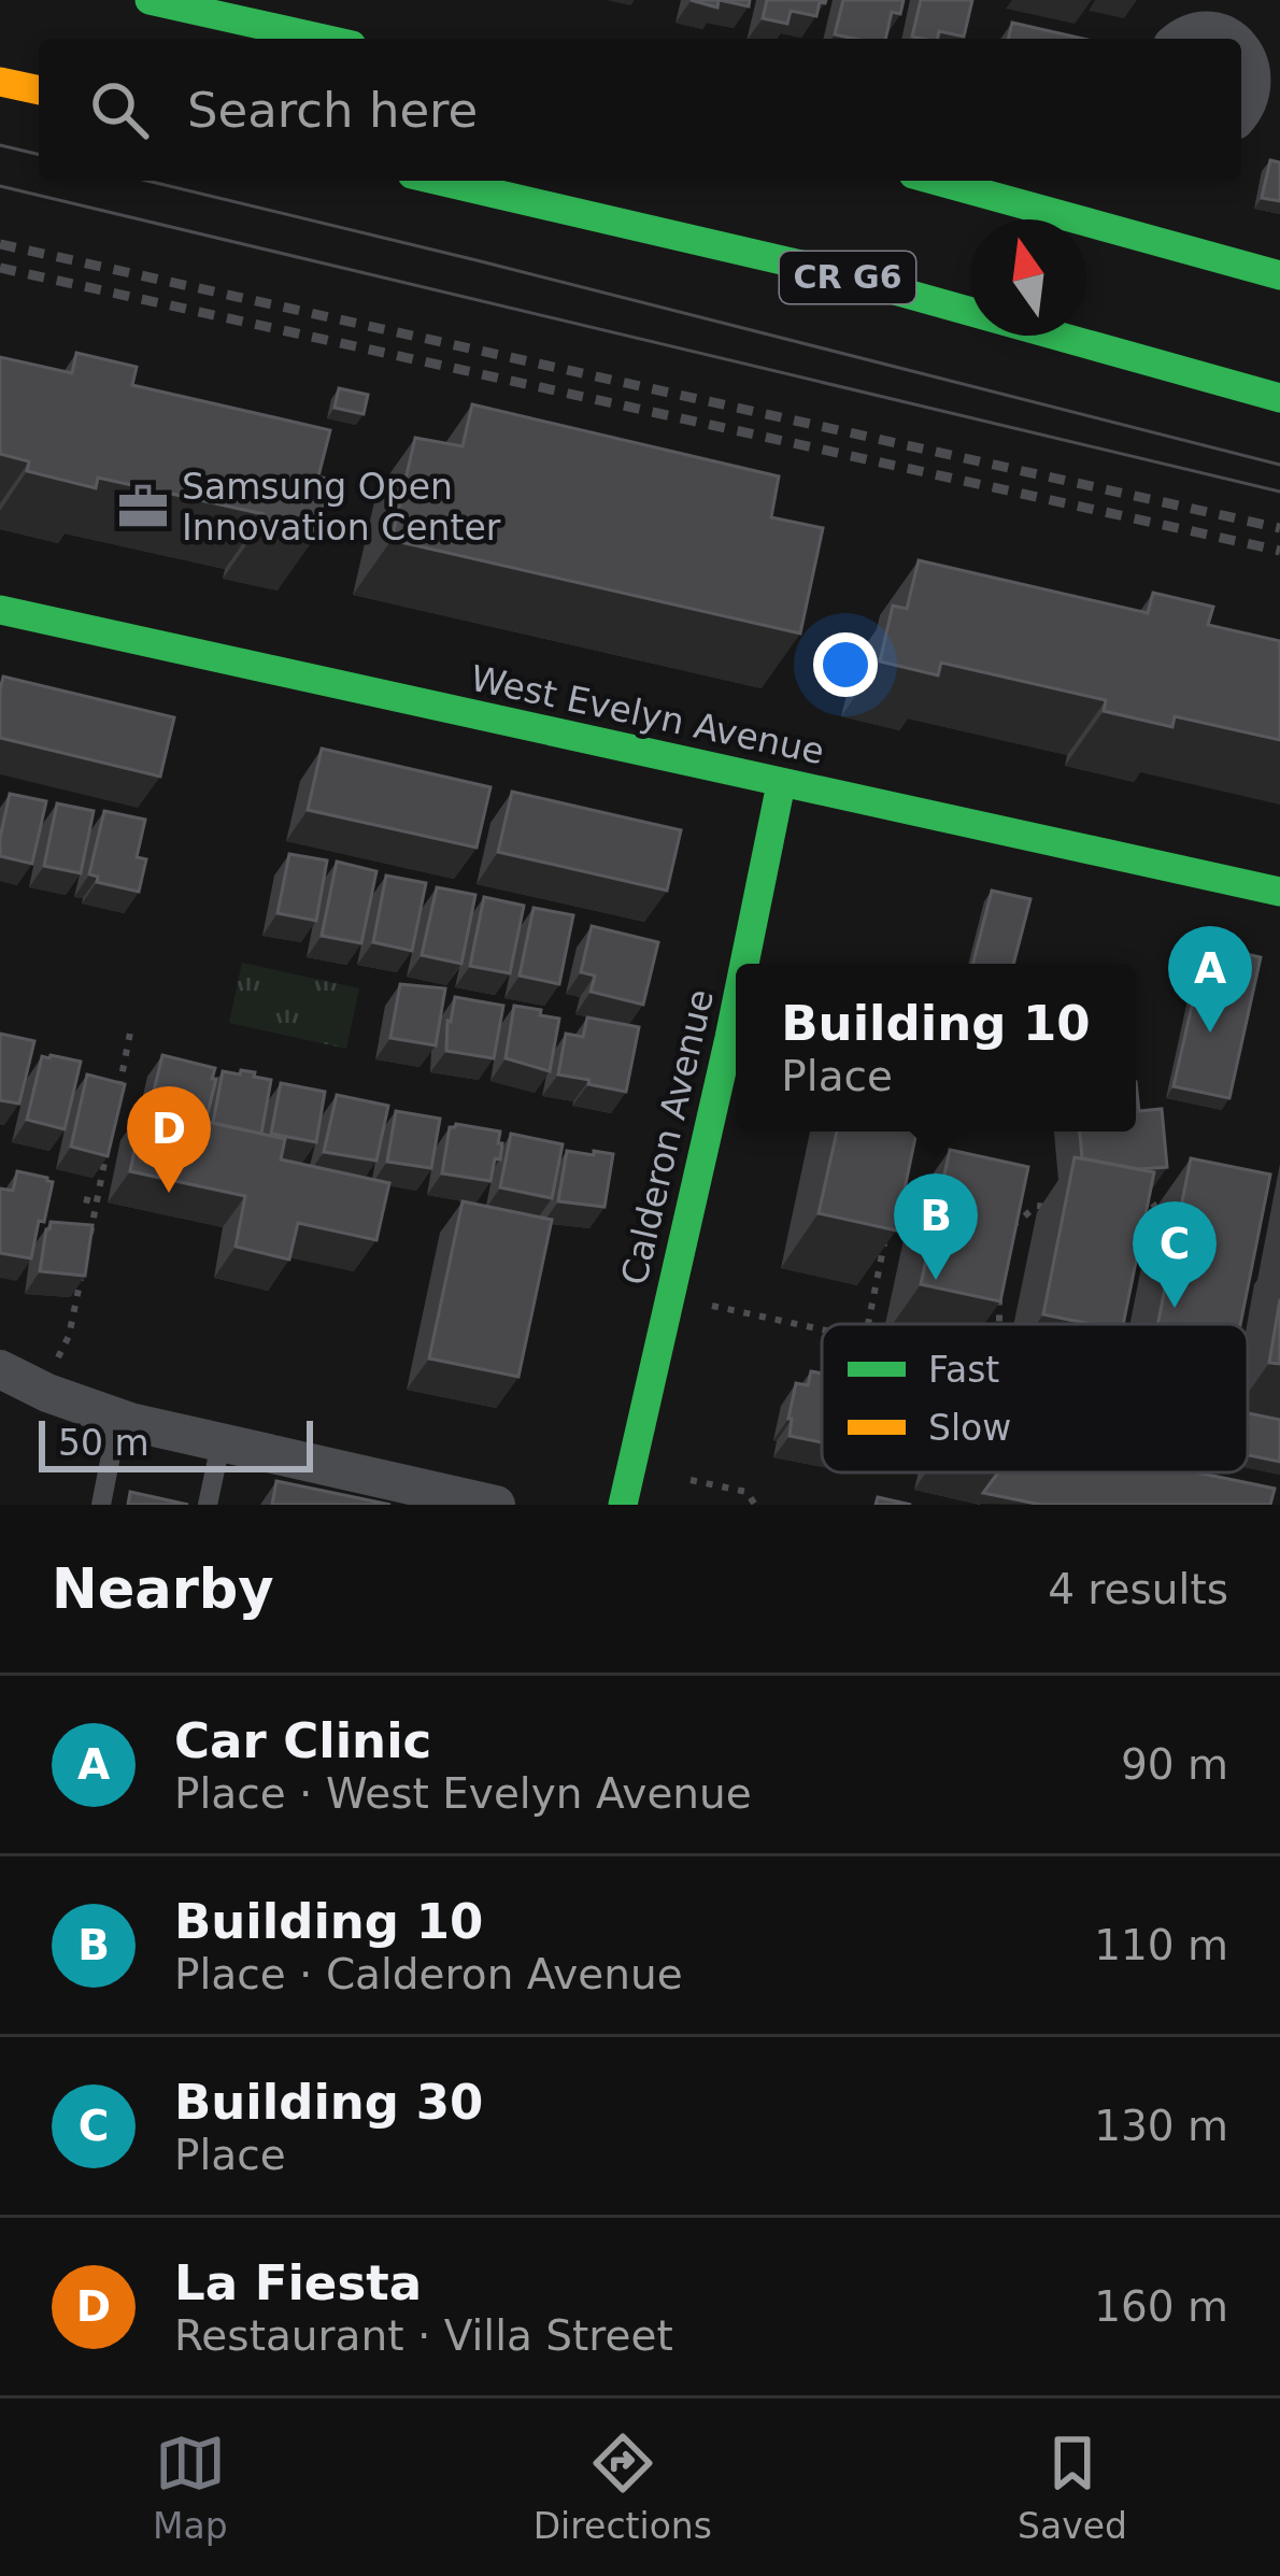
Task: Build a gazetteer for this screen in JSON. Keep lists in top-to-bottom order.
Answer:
{
  "streets": {
    "main road": ["CR G6", "West Evelyn Avenue", "Calderon Avenue"]
  },
  "crossings": [
    ["West Evelyn Avenue", "Calderon Avenue"]
  ],
  "places": {
    "office": ["Samsung Open Innovation Center"]
  },
  "legend": ["Fast", "Slow"],
  "scale_bar": "50 m",
  "north": "top",
  "page": {
    "search": "Search here",
    "pins": [
      "A",
      "D",
      "B",
      "C"
    ],
    "popup": ["Building 10", "Place"],
    "scale": "50 m",
    "heading": ["Nearby", "4 results"],
    "list": [
      {
        "mark": "A",
        "name": "Car Clinic",
        "note": "Place · West Evelyn Avenue",
        "value": "90 m"
      },
      {
        "mark": "B",
        "name": "Building 10",
        "note": "Place · Calderon Avenue",
        "value": "110 m"
      },
      {
        "mark": "C",
        "name": "Building 30",
        "note": "Place",
        "value": "130 m"
      },
      {
        "mark": "D",
        "name": "La Fiesta",
        "note": "Restaurant · Villa Street",
        "value": "160 m"
      }
    ],
    "nav": ["Map", "Directions", "Saved"]
  }
}
